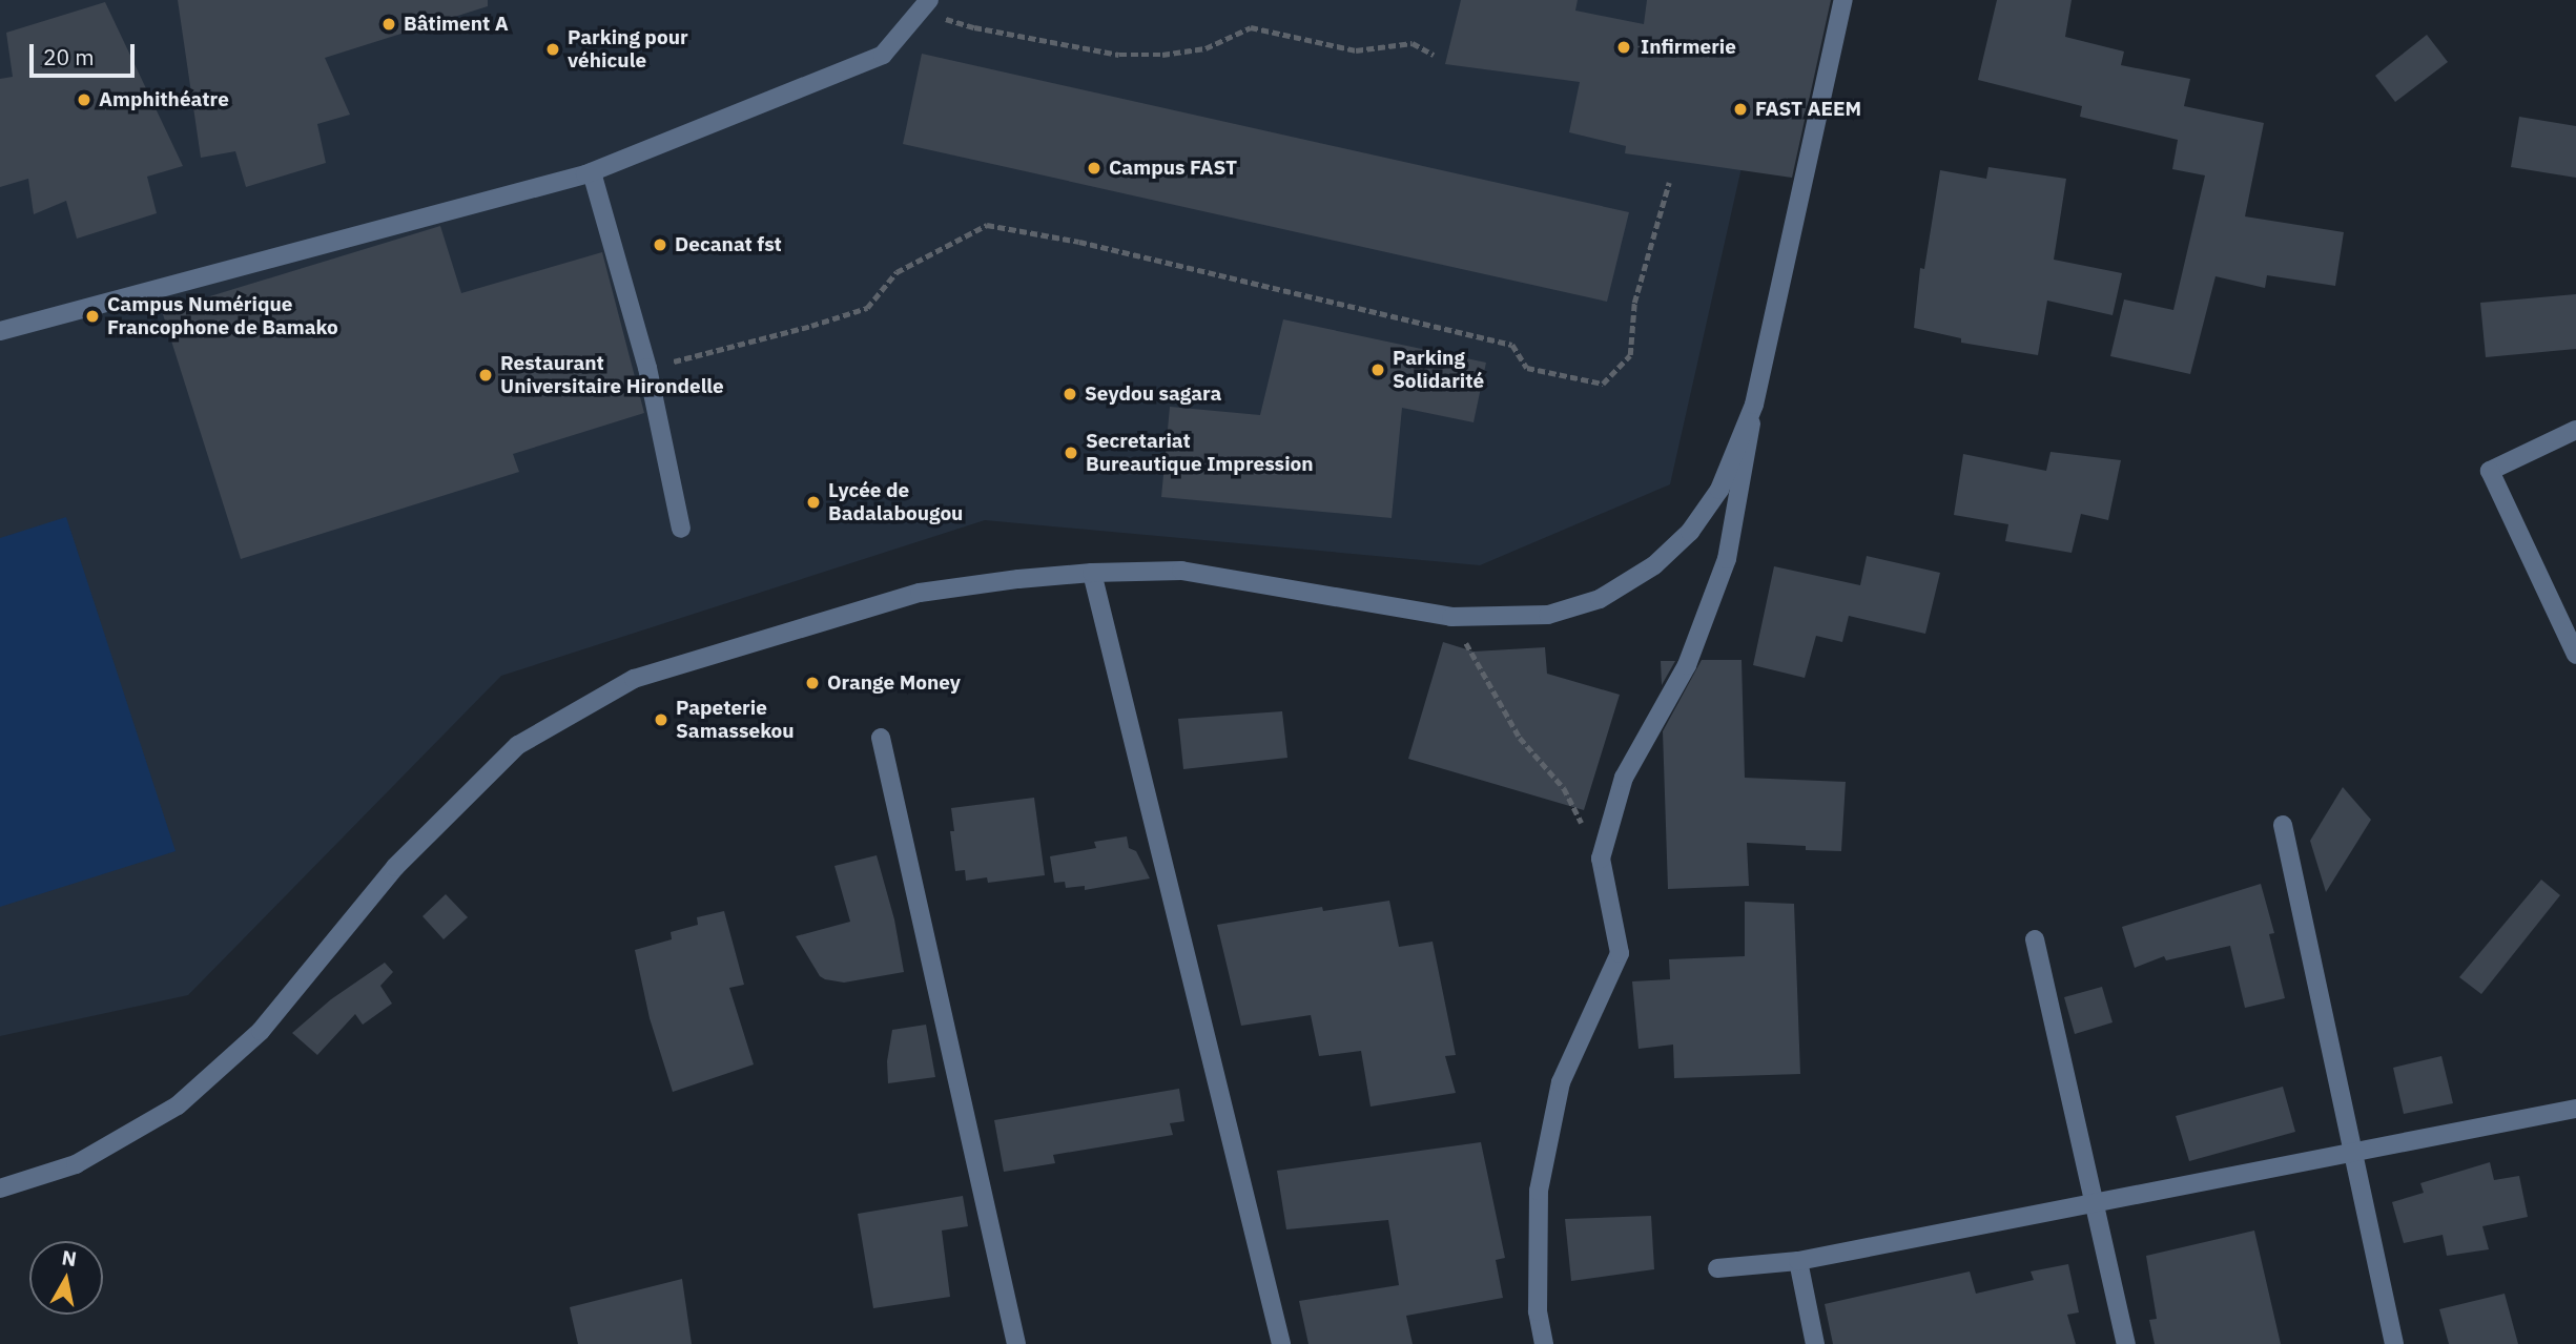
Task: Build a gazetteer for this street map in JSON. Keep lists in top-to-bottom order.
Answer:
{
  "places": [
    "Bâtiment A",
    "Infirmerie",
    "Parking pour véhicule",
    "Amphithéatre",
    "FAST AEEM",
    "Campus FAST",
    "Decanat fst",
    "Campus Numérique Francophone de Bamako",
    "Parking Solidarité",
    "Restaurant Universitaire Hirondelle",
    "Seydou sagara",
    "Secretariat Bureautique Impression",
    "Lycée de Badalabougou",
    "Orange Money",
    "Papeterie Samassekou"
  ],
  "scale_bar": "20 m",
  "north": "top"
}
